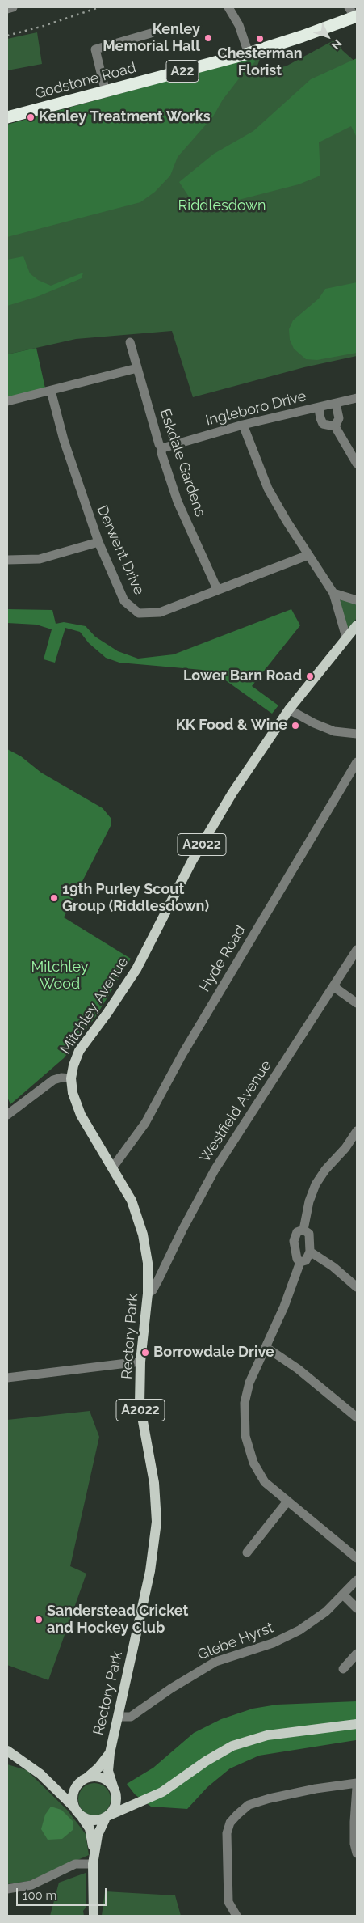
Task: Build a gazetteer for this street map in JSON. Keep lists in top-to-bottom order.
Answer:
{
  "streets": {
    "highway": ["A22", "Godstone Road"],
    "main road": ["A2022", "Mitchley Avenue", "Rectory Park"],
    "street": [
      "Ingleboro Drive",
      "Eskdale Gardens",
      "Derwent Drive",
      "Hyde Road",
      "Westfield Avenue",
      "Glebe Hyrst"
    ]
  },
  "crossings": [
    ["Ingleboro Drive", "Eskdale Gardens"],
    ["Eskdale Gardens", "Derwent Drive"],
    ["Hyde Road", "Rectory Park"],
    ["Mitchley Avenue", "Rectory Park"],
    ["Westfield Avenue", "Rectory Park"],
    ["Rectory Park", "Glebe Hyrst"]
  ],
  "parks": ["Riddlesdown", "Mitchley Wood"],
  "places": [
    "Kenley Memorial Hall",
    "Chesterman Florist",
    "Kenley Treatment Works",
    "Lower Barn Road",
    "KK Food & Wine",
    "19th Purley Scout Group (Riddlesdown)",
    "Borrowdale Drive",
    "Sanderstead Cricket and Hockey Club"
  ],
  "scale_bar": "100 m",
  "north": "bottom right"
}
